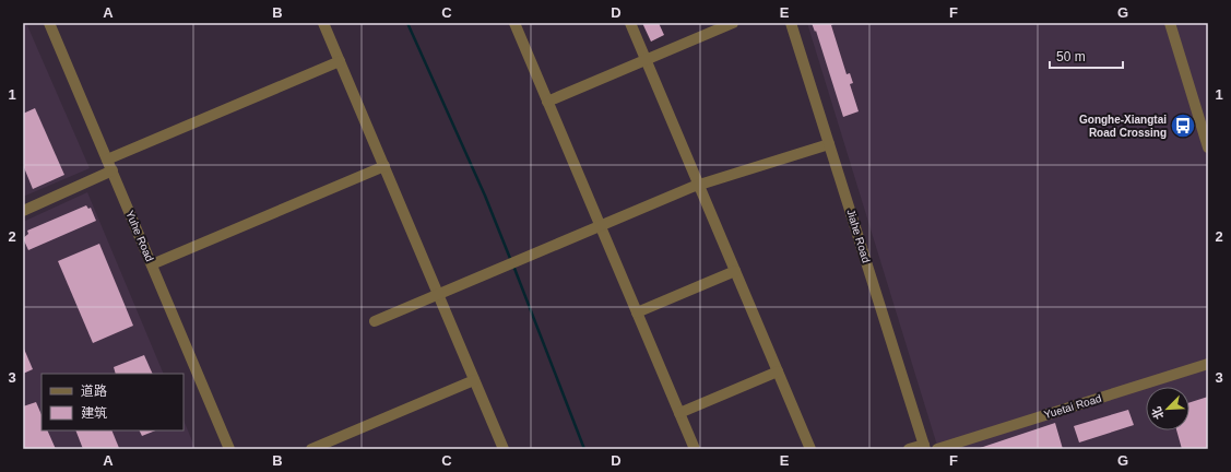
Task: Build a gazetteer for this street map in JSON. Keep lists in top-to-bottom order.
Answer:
{
  "streets": {
    "street": ["Yuhe Road", "Jiahe Road", "Yuetai Road"]
  },
  "places": {
    "bus stop": ["Gonghe-Xiangtai Road Crossing"]
  },
  "legend": ["道路", "建筑"],
  "scale_bar": "50 m",
  "north": "bottom left",
  "grid": {
    "columns": [
      "A",
      "B",
      "C",
      "D",
      "E",
      "F",
      "G"
    ],
    "rows": ["1", "2", "3"]
  }
}
